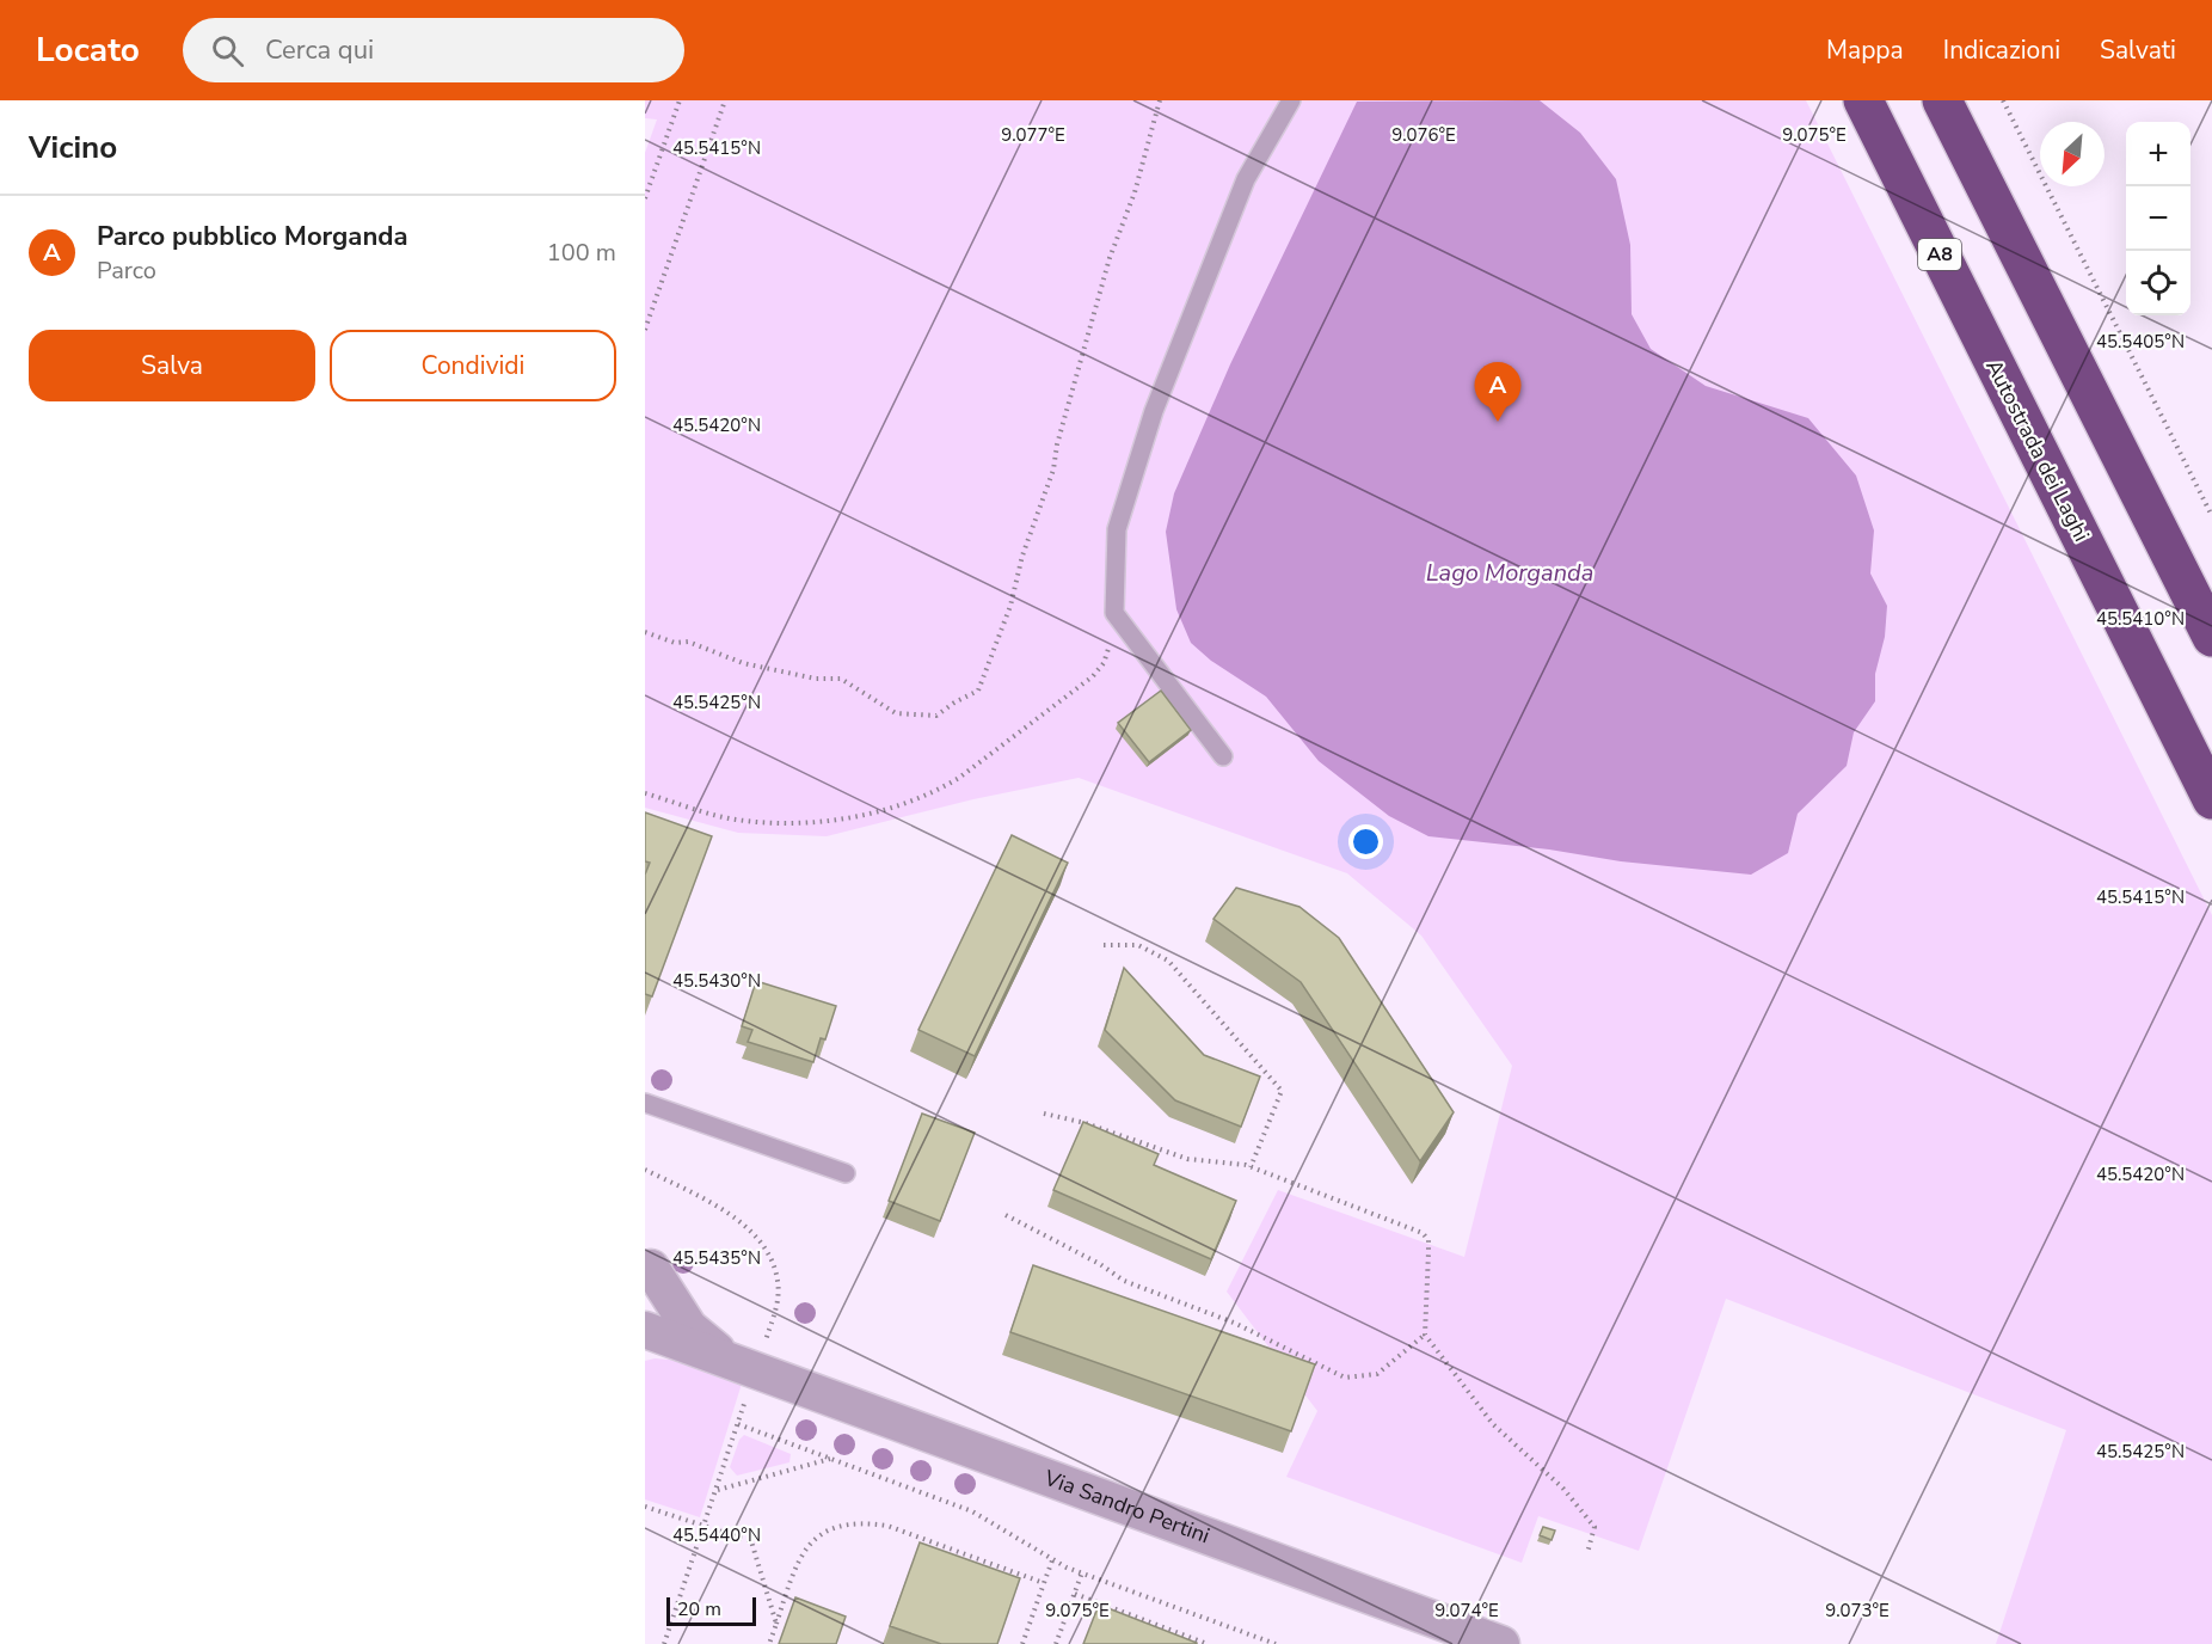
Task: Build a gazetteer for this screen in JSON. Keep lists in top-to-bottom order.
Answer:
{
  "streets": {
    "highway": ["A8", "Autostrada dei Laghi"],
    "street": ["Via Sandro Pertini"]
  },
  "water": ["Lago Morganda"],
  "scale_bar": "20 m",
  "north": "bottom left",
  "page": {
    "header": "Locato",
    "search": "Cerca qui",
    "nav": ["Mappa", "Indicazioni", "Salvati"],
    "heading": "Vicino",
    "map_buttons": ["+", "−"],
    "list": [
      {
        "mark": "A",
        "name": "Parco pubblico Morganda",
        "note": "Parco",
        "value": "100 m"
      }
    ],
    "buttons": ["Salva", "Condividi"],
    "pins": "A",
    "scale": "20 m"
  },
  "coordinates": [
    "9.077°E",
    "9.076°E",
    "9.075°E",
    "45.5415°N",
    "45.5405°N",
    "45.5420°N",
    "45.5410°N",
    "45.5425°N",
    "45.5430°N",
    "45.5435°N",
    "45.5440°N",
    "9.074°E",
    "9.073°E"
  ]
}
